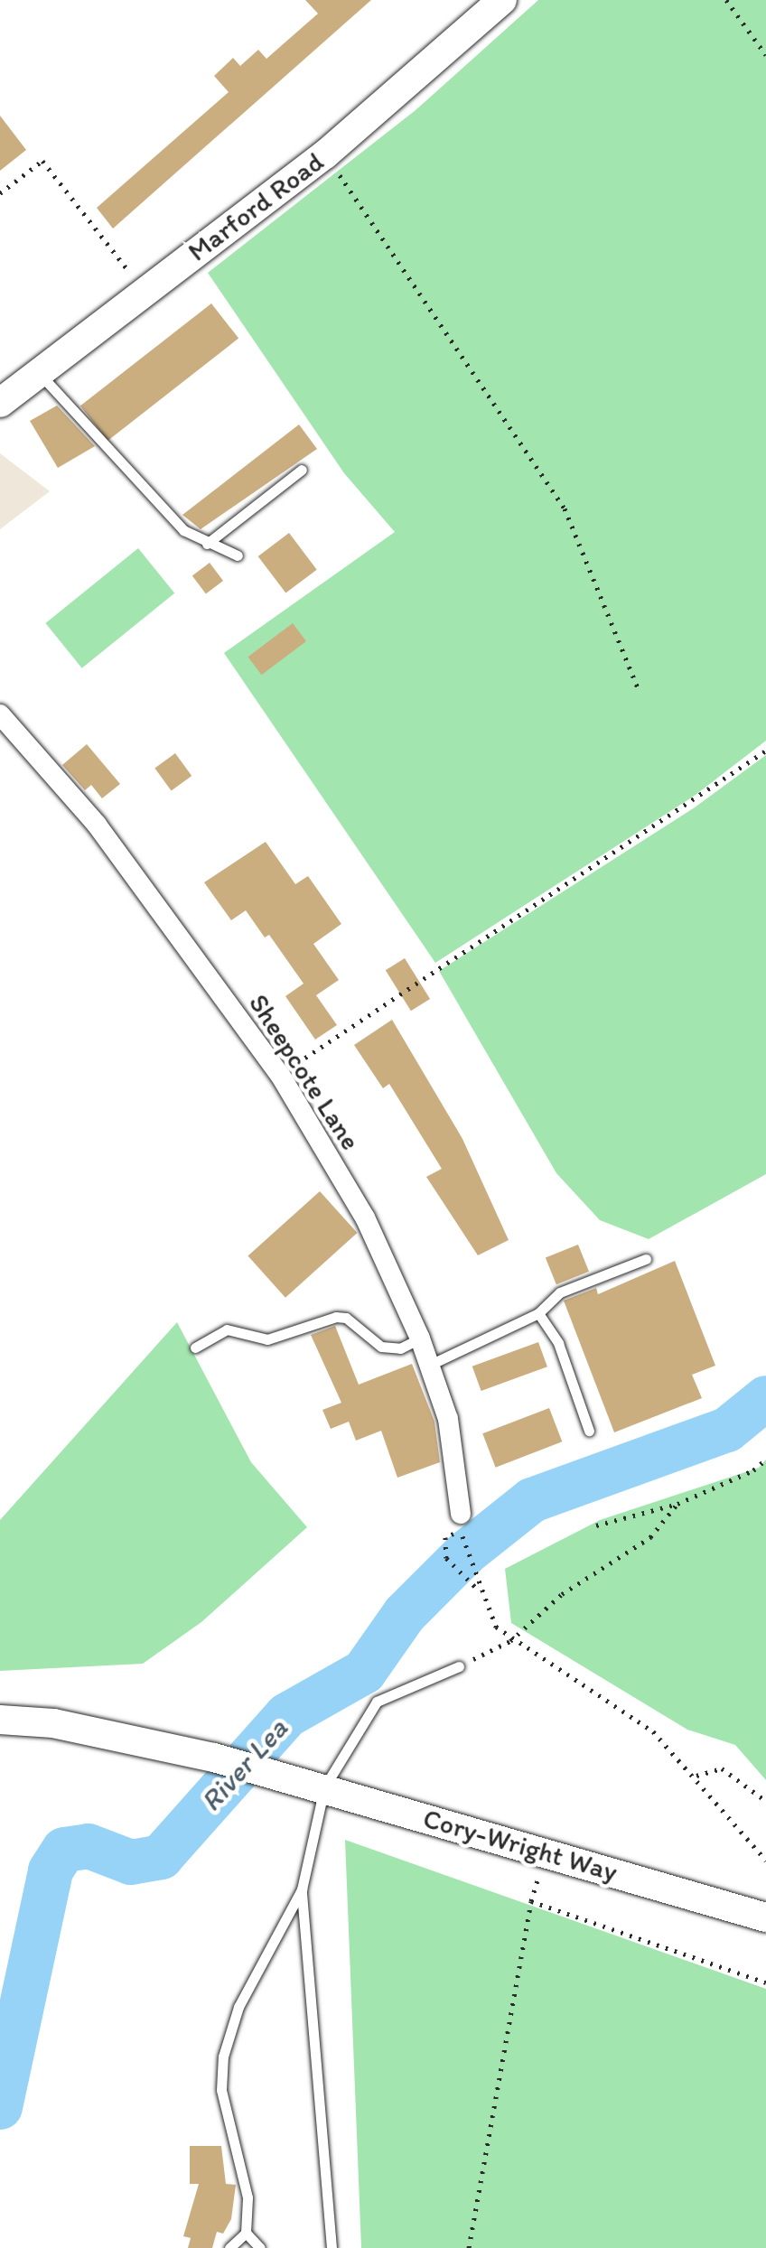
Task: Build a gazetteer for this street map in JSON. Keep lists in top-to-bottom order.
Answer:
{
  "streets": {
    "main road": ["Marford Road", "Cory-Wright Way"],
    "street": ["Sheepcote Lane"]
  },
  "water": ["River Lea"]
}
